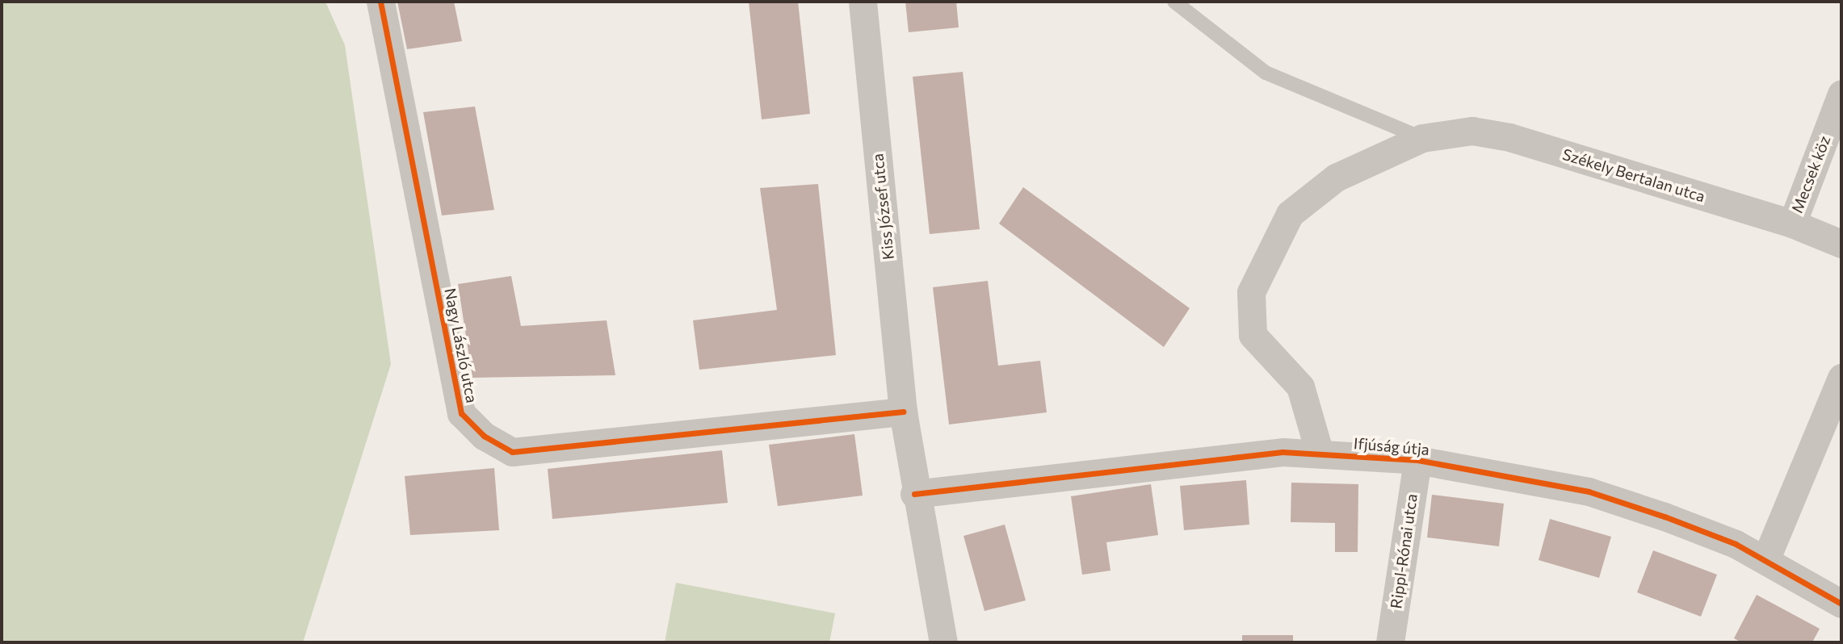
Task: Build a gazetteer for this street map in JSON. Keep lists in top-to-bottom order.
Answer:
{
  "streets": {
    "street": [
      "Mecsek köz",
      "Székely Bertalan utca",
      "Kiss József utca",
      "Nagy László utca",
      "Ifjúság útja",
      "Rippl-Rónai utca"
    ]
  },
  "crossings": [
    ["Mecsek köz", "Székely Bertalan utca"],
    ["Székely Bertalan utca", "Ifjúság útja"],
    ["Kiss József utca", "Nagy László utca"],
    ["Kiss József utca", "Ifjúság útja"],
    ["Ifjúság útja", "Rippl-Rónai utca"]
  ]
}
